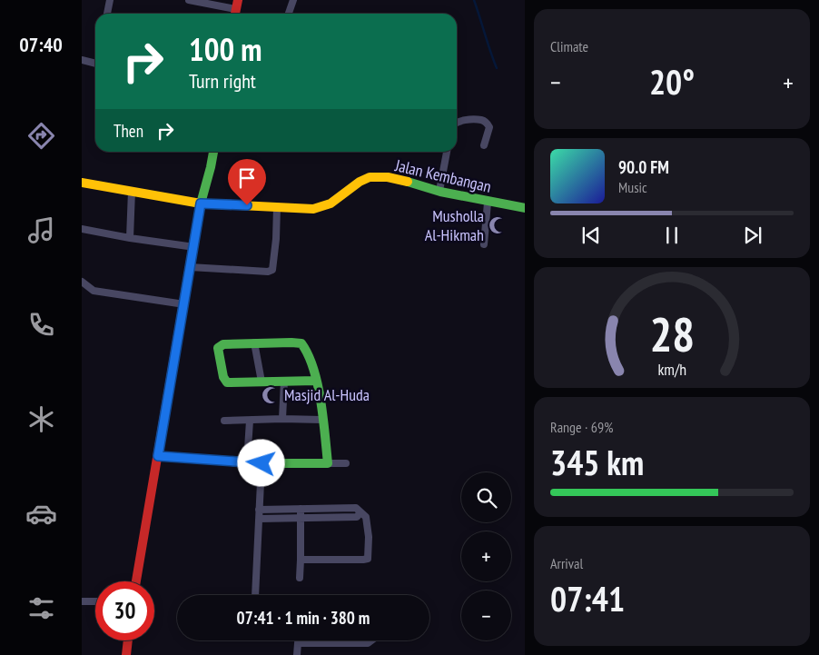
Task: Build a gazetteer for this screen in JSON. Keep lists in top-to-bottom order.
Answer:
{
  "streets": {
    "street": ["Jalan Kembangan"]
  },
  "places": {
    "mosque": ["Musholla Al-Hikmah", "Masjid Al-Huda"]
  },
  "page": {
    "tabs": "07:40",
    "tile": [
      "Climate",
      ["Range · 69%", "345 km"],
      ["Arrival", "07:41"]
    ],
    "turn": ["100 m", "Turn right"],
    "heat": ["−", "20°", "+"],
    "then": "Then",
    "song": ["90.0 FM", "Music"],
    "map_buttons": ["+", "−"],
    "limit": "30",
    "trip": "07:41 · 1 min · 380 m",
    "gauge": ["28", "km/h"]
  }
}
